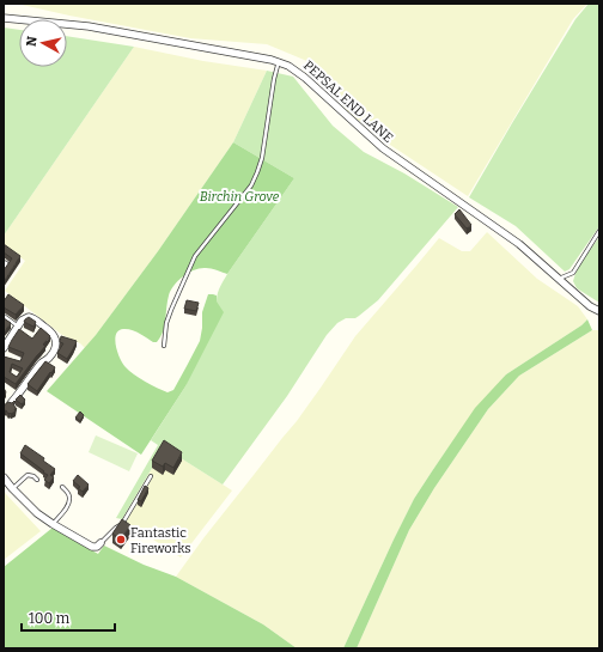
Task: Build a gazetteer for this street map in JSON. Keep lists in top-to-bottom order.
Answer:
{
  "streets": {
    "street": ["PEPSAL END LANE"]
  },
  "parks": ["Birchin Grove"],
  "places": ["Fantastic Fireworks"],
  "scale_bar": "100 m",
  "north": "left"
}
